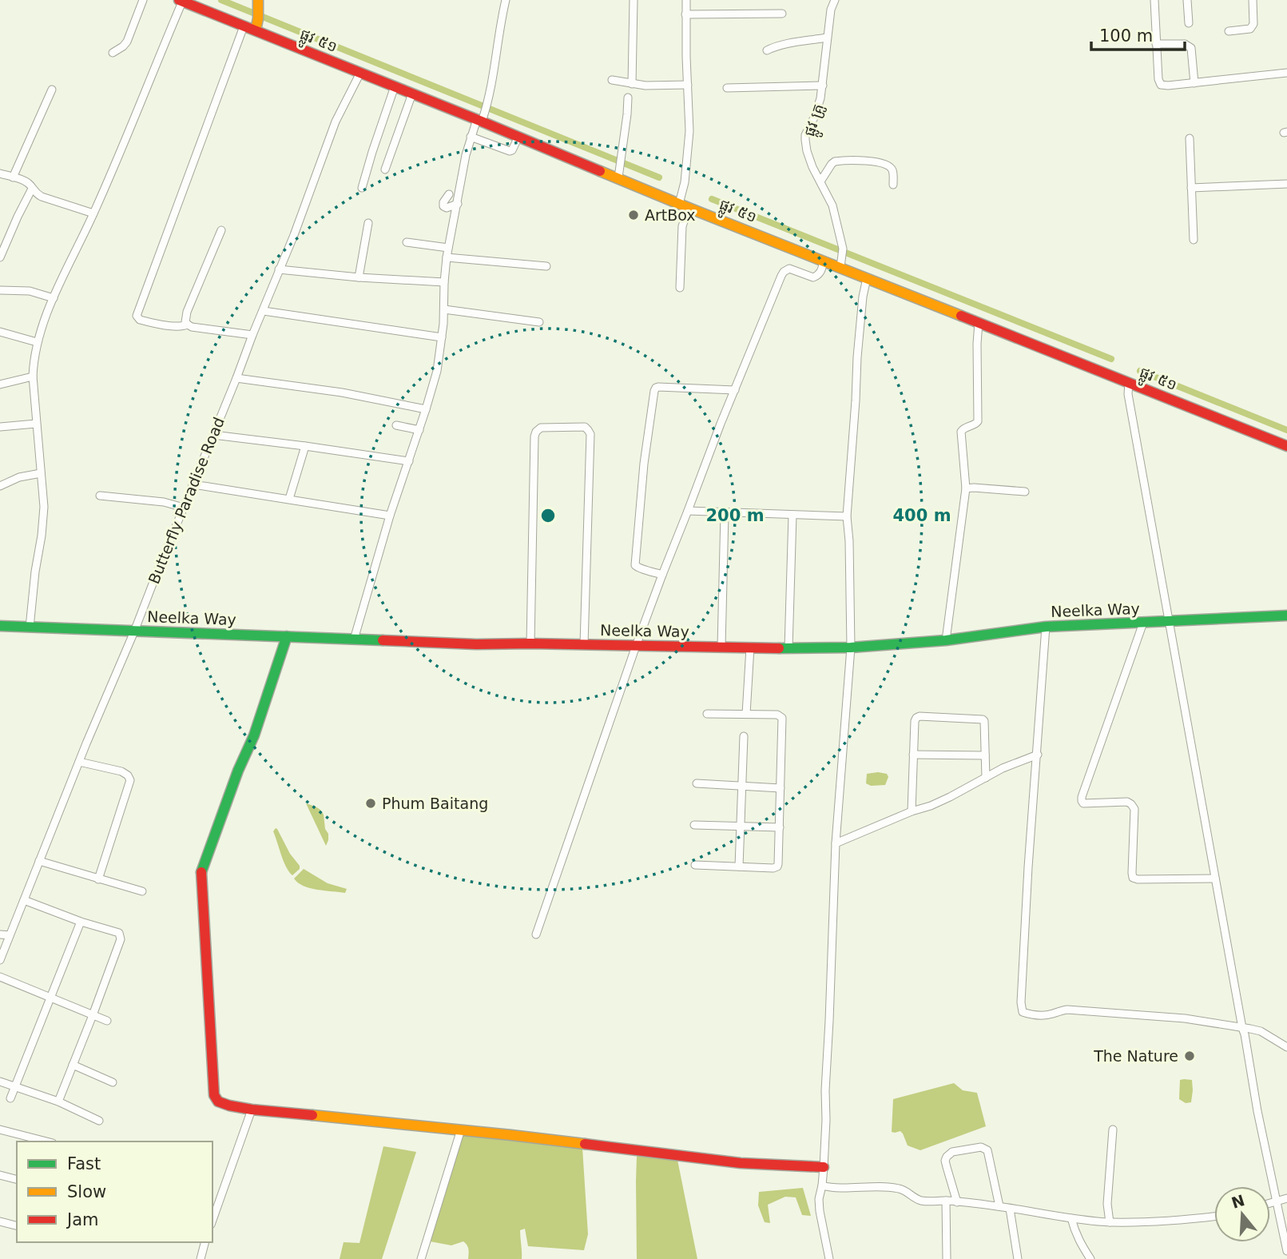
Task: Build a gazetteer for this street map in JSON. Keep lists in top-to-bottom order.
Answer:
{
  "streets": {
    "street": [
      "ផ្លូវ ៥១",
      "ផ្លូវ គ្រូ",
      "Butterfly Paradise Road",
      "Neelka Way"
    ]
  },
  "crossings": [
    ["ផ្លូវ ៥១", "ផ្លូវ គ្រូ"],
    ["ផ្លូវ ៥១", "Butterfly Paradise Road"],
    ["Butterfly Paradise Road", "Neelka Way"]
  ],
  "places": ["ArtBox", "Phum Baitang", "The Nature"],
  "legend": ["Fast", "Slow", "Jam"],
  "scale_bar": "100 m",
  "north": "top",
  "rings": ["200 m", "400 m"]
}
